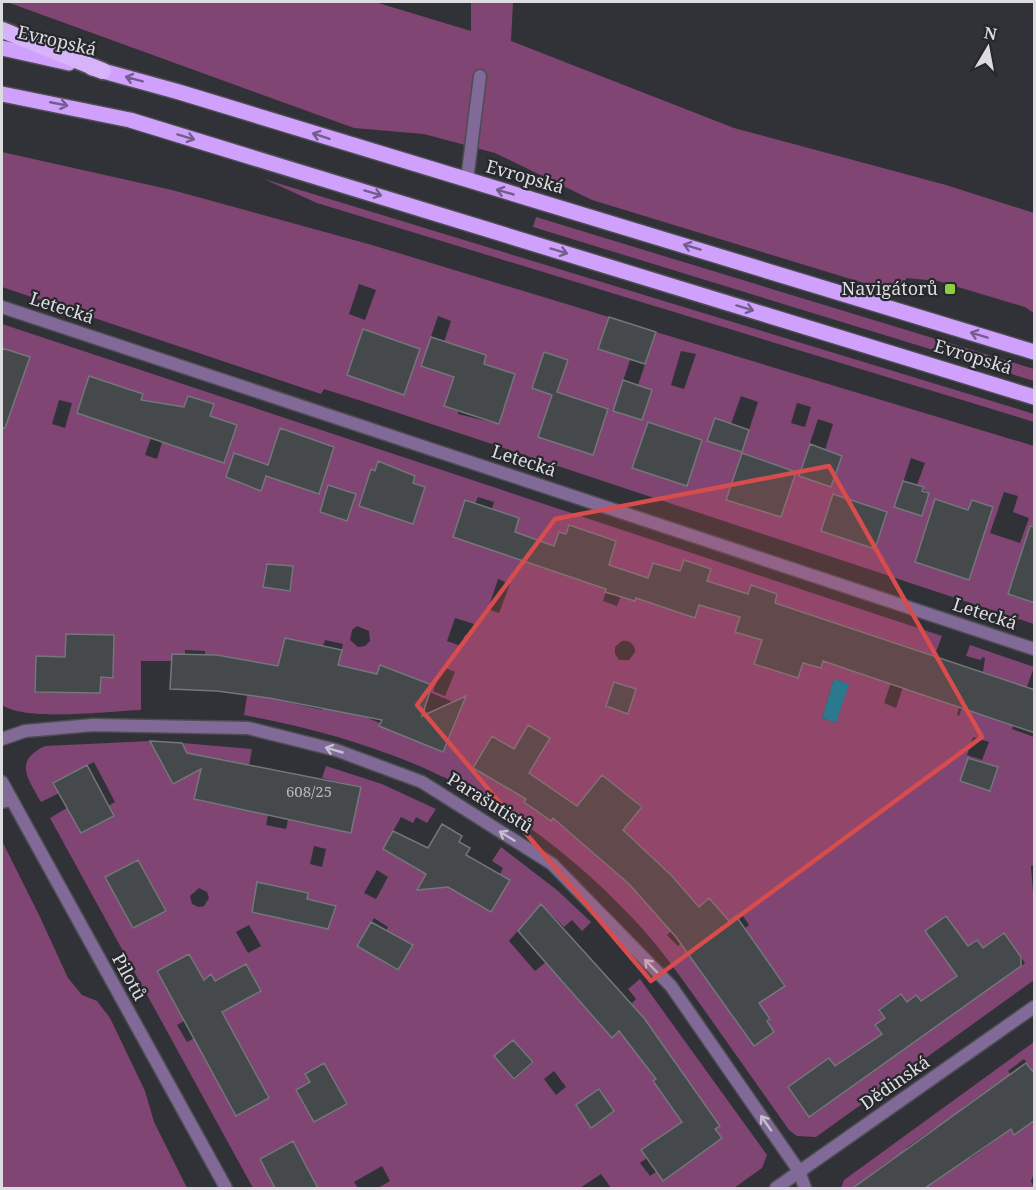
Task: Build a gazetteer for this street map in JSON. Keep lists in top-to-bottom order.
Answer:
{
  "streets": {
    "main road": ["Evropská"],
    "street": [
      "Letecká",
      "Parašutistů",
      "Pilotů",
      "Dědinská"
    ]
  },
  "crossings": [
    ["Parašutistů", "Dědinská"]
  ],
  "one_way": ["Parašutistů"],
  "places": {
    "transit": ["Navigátorů"]
  },
  "house_numbers": ["608/25"],
  "north": "top"
}
